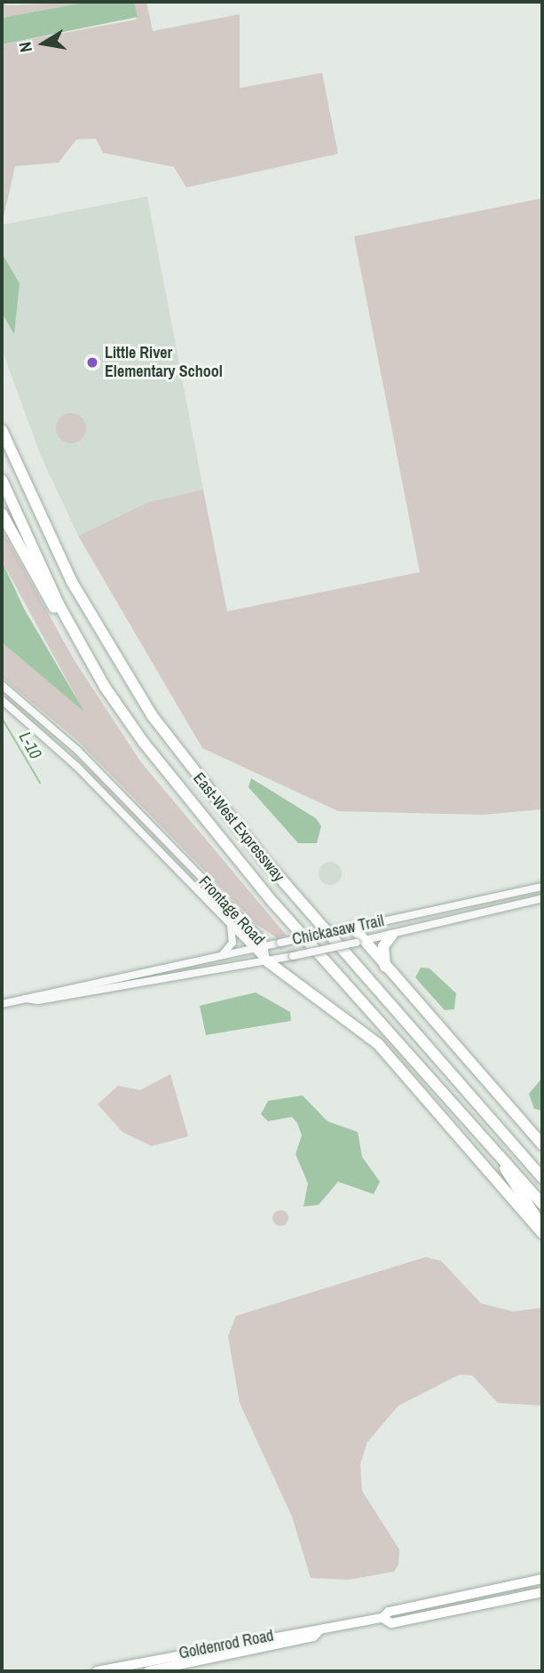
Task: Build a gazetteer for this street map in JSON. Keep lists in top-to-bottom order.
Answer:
{
  "streets": {
    "highway": ["East-West Expressway"],
    "main road": ["Goldenrod Road"],
    "street": ["Frontage Road", "Chickasaw Trail"]
  },
  "crossings": [
    ["Frontage Road", "Chickasaw Trail"]
  ],
  "water": ["L-10"],
  "places": ["Little River Elementary School"],
  "north": "left"
}
